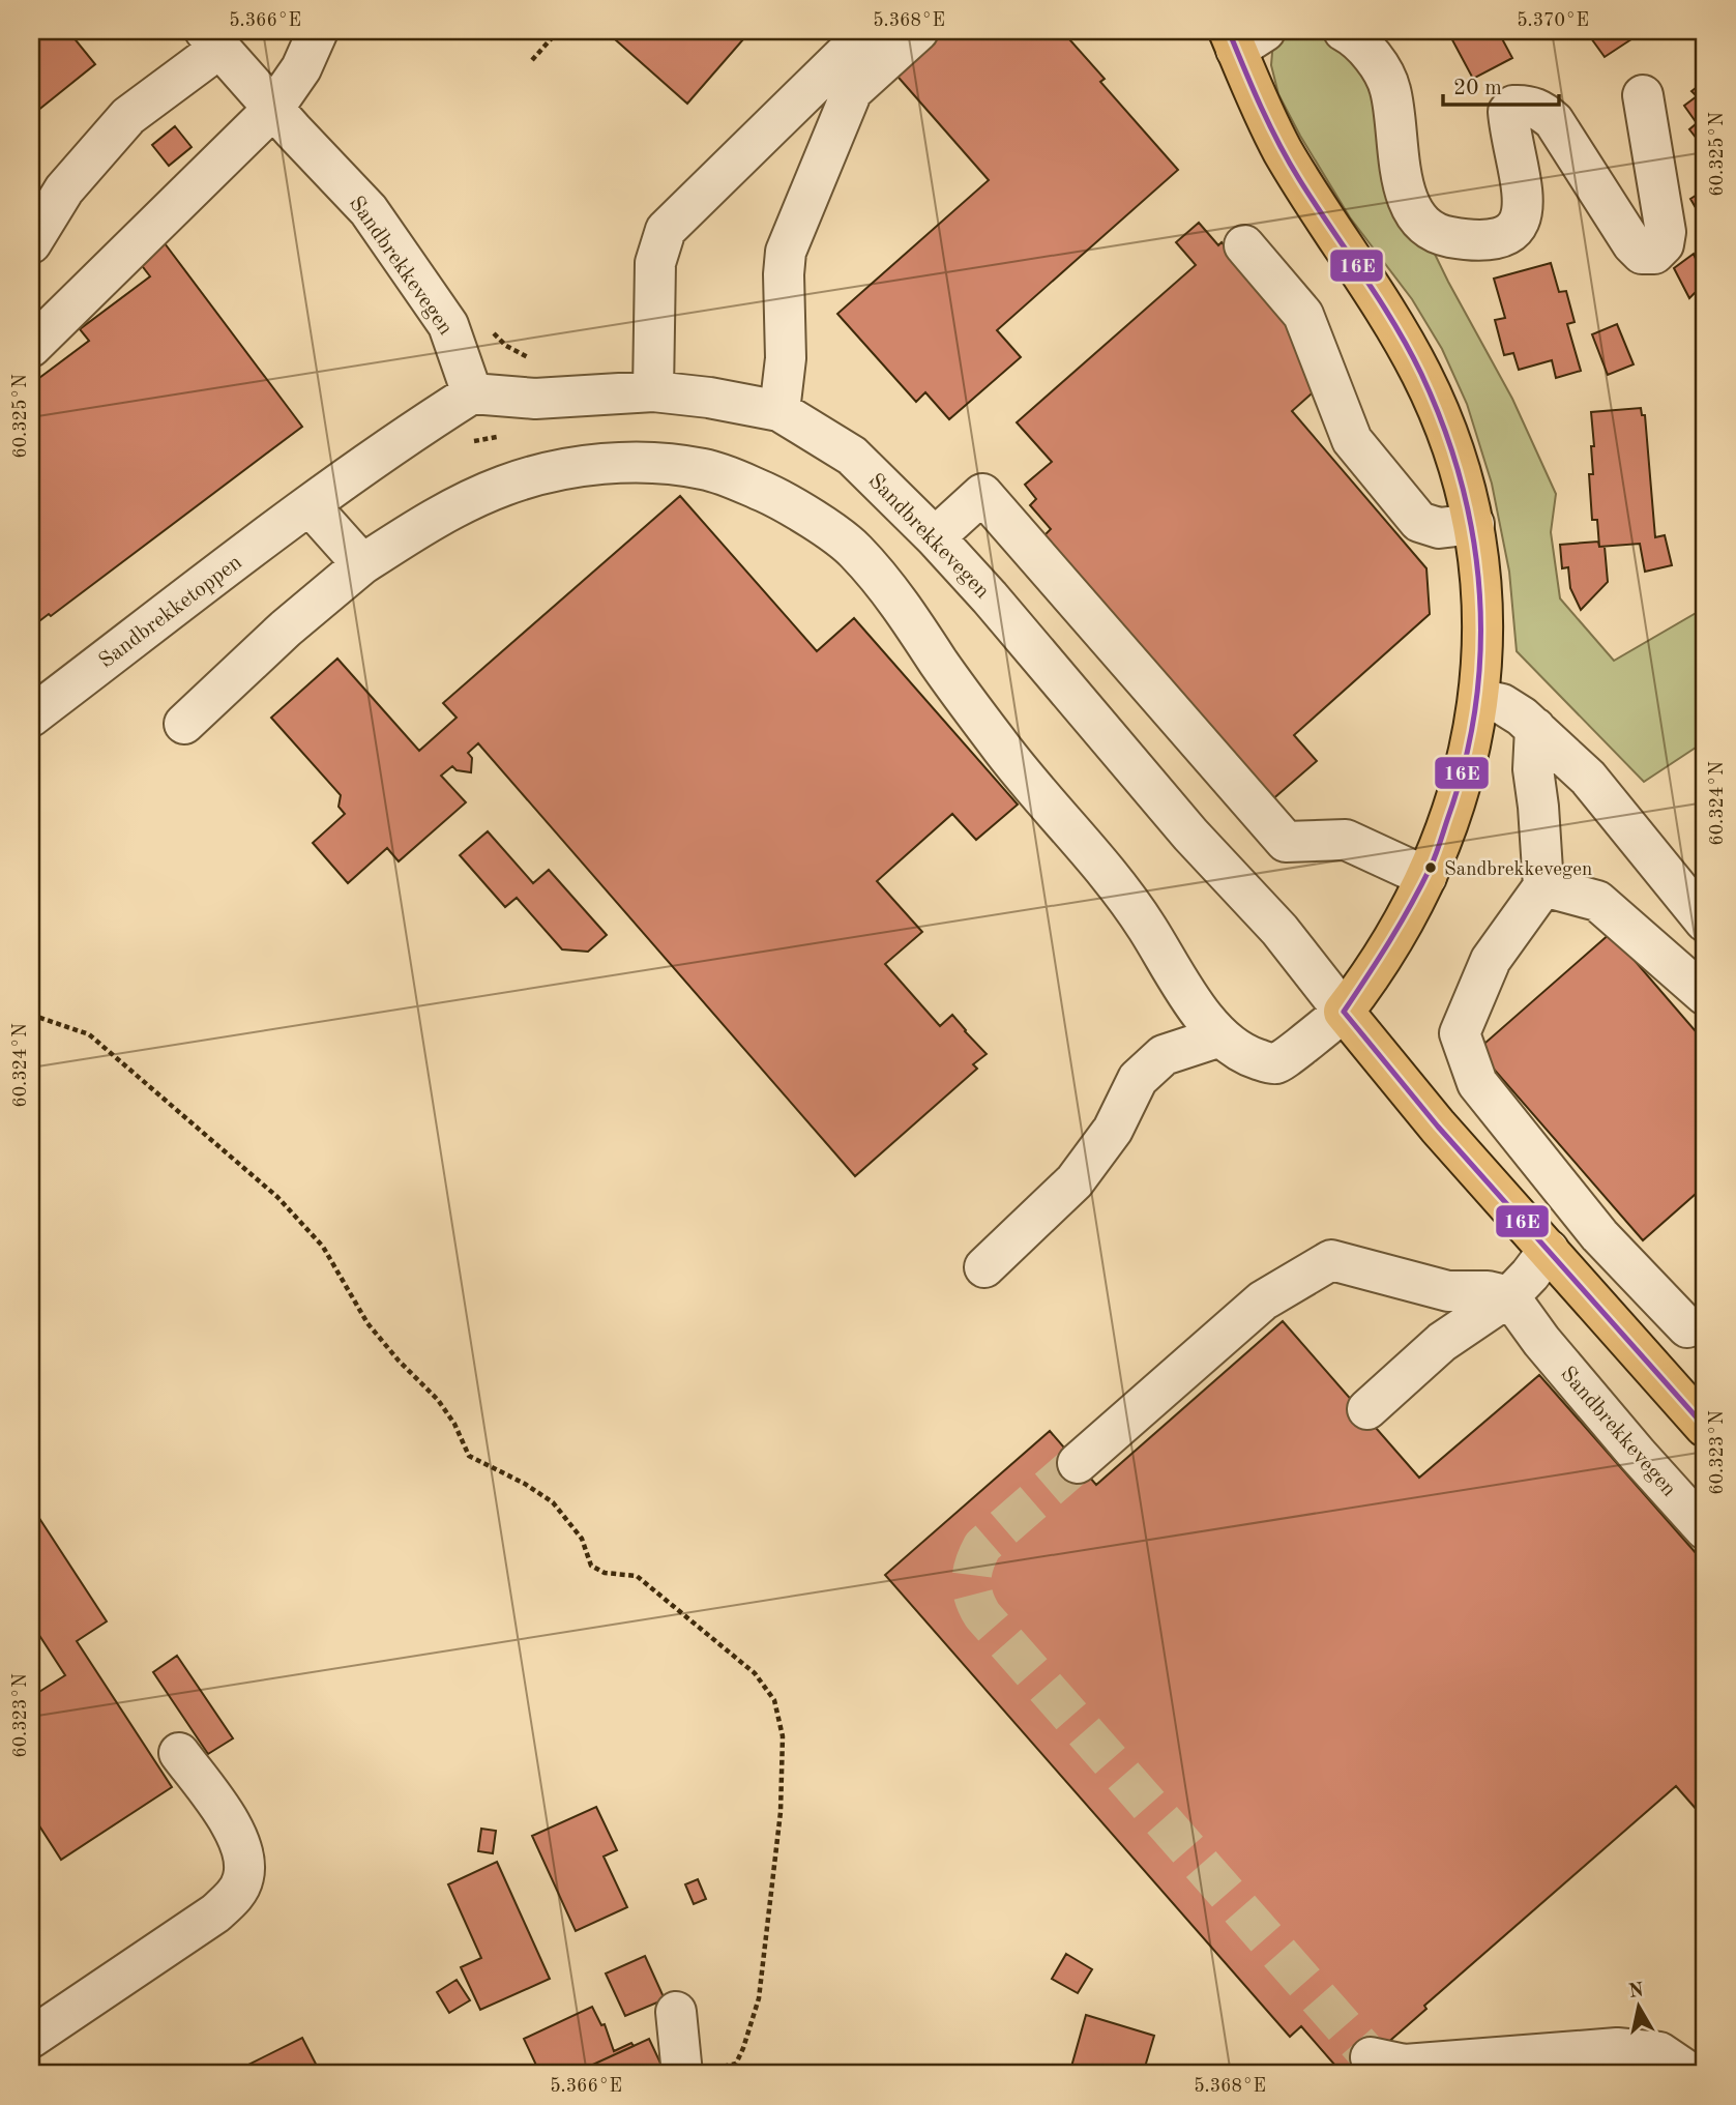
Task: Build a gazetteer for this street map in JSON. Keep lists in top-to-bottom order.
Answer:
{
  "streets": {
    "main road": ["Sandbrekkevegen"],
    "street": ["Sandbrekketoppen"]
  },
  "crossings": [
    ["Sandbrekkevegen", "Sandbrekketoppen"]
  ],
  "places": ["Sandbrekkevegen"],
  "lines": ["transit line 16E"],
  "scale_bar": "20 m",
  "north": "top",
  "coordinates": [
    "5.366°E",
    "5.368°E",
    "5.370°E",
    "60.325°N",
    "60.324°N",
    "60.323°N"
  ]
}
